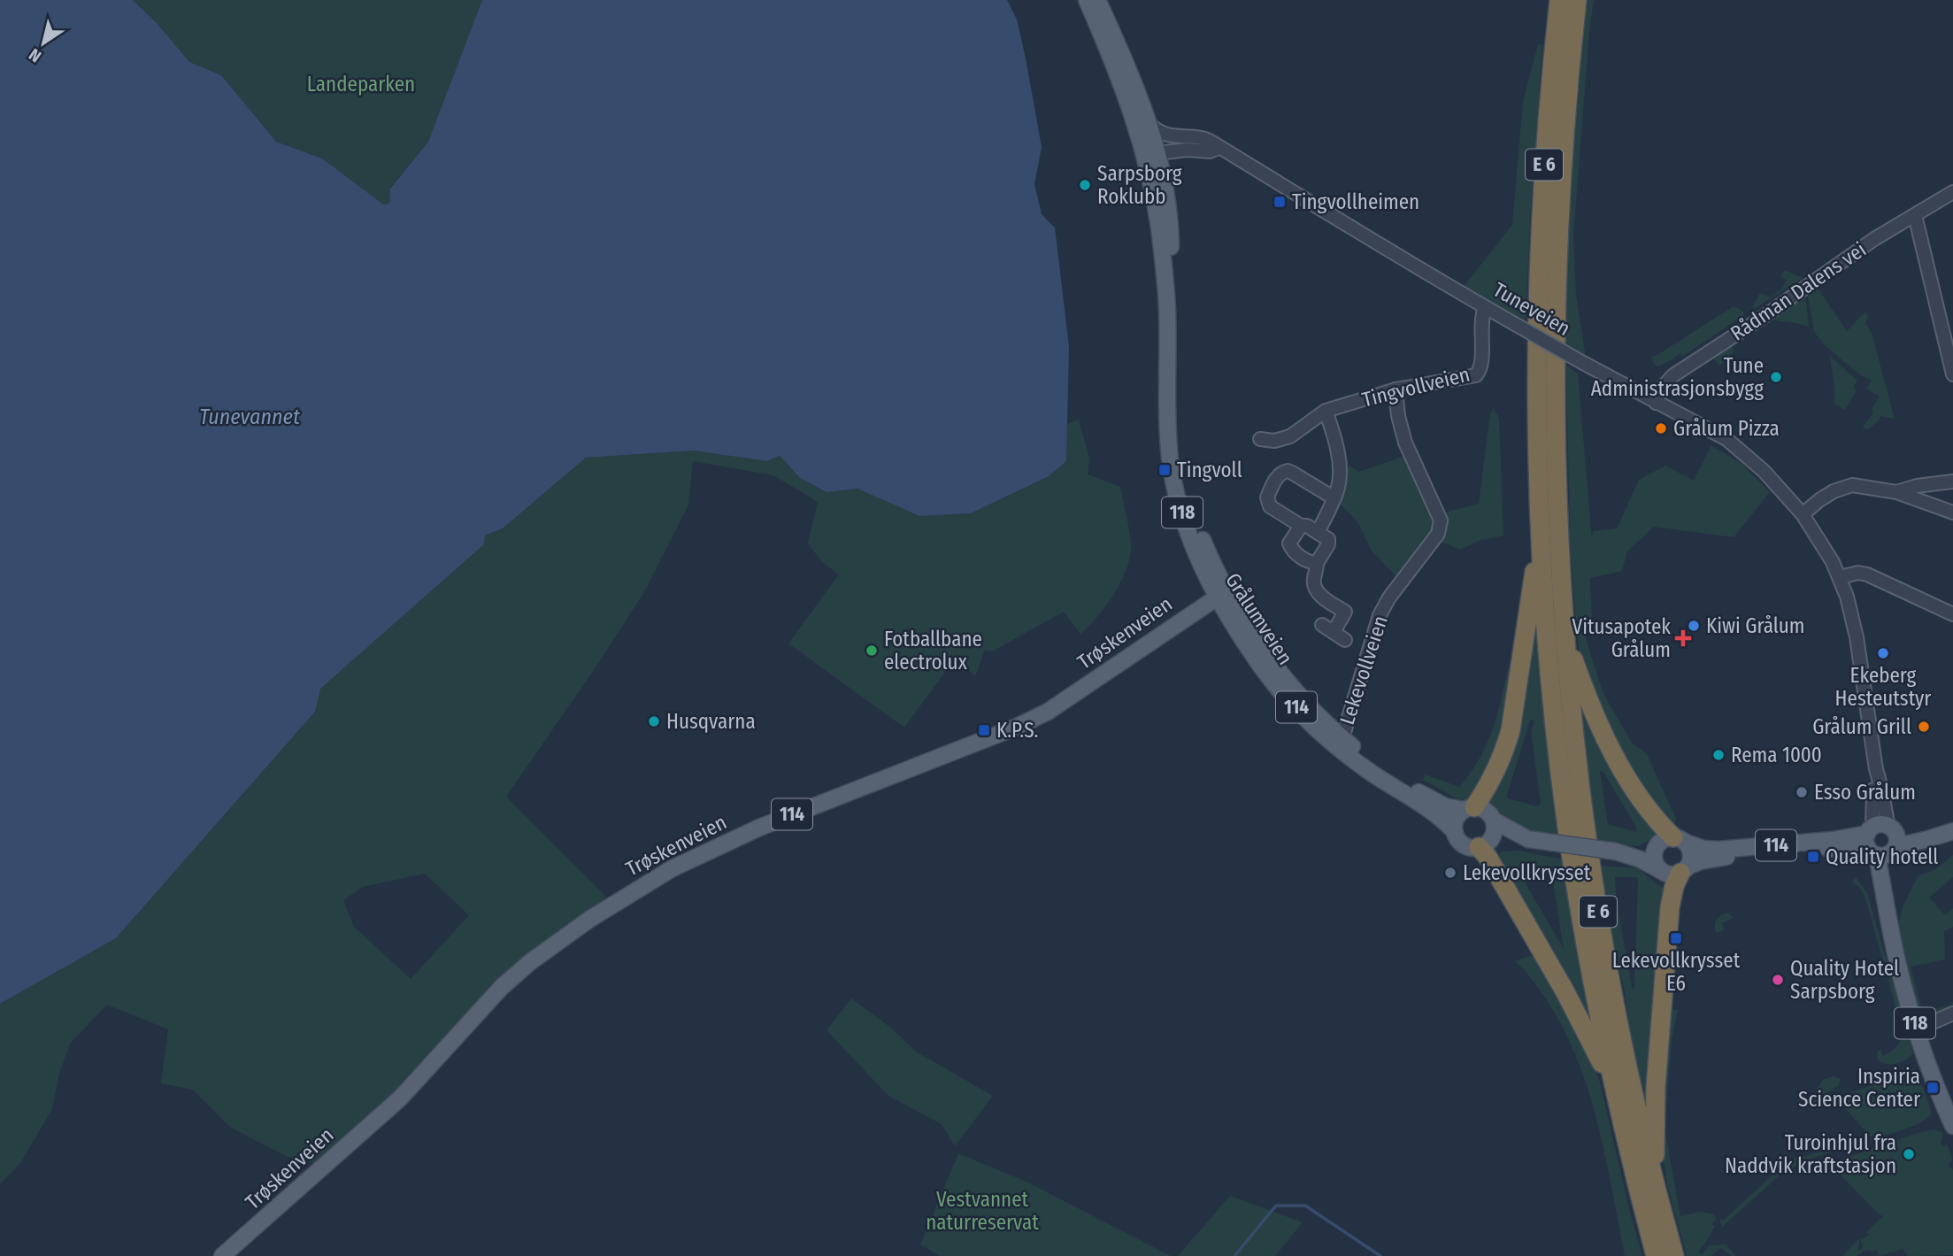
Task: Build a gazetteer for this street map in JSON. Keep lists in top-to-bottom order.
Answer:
{
  "streets": {
    "highway": ["E 6"],
    "main road": [
      "118",
      "Grålumveien",
      "Trøskenveien",
      "114"
    ],
    "street": [
      "Rådman Dalens vei",
      "Tuneveien",
      "Tingvollveien",
      "Lekevollveien"
    ]
  },
  "crossings": [
    ["E 6", "Grålumveien"],
    ["E 6", "114"],
    ["Rådman Dalens vei", "Tuneveien"],
    ["Tuneveien", "Tingvollveien"],
    ["Tuneveien", "118"],
    ["Tuneveien", "114"],
    ["Tingvollveien", "Lekevollveien"],
    ["118", "Grålumveien"],
    ["118", "114"],
    ["Grålumveien", "Trøskenveien"],
    ["Grålumveien", "Lekevollveien"],
    ["Grålumveien", "114"]
  ],
  "water": ["Tunevannet"],
  "parks": ["Landeparken", "Vestvannet naturreservat"],
  "places": {
    "other": [
      "Sarpsborg Roklubb",
      "Tune Administrasjonsbygg",
      "Grålum Pizza",
      "Kiwi Grålum",
      "Fotballbane electrolux",
      "Ekeberg Hesteutstyr",
      "Husqvarna",
      "Grålum Grill",
      "Rema 1000",
      "Esso Grålum",
      "Lekevollkrysset",
      "Quality Hotel Sarpsborg",
      "Turoinhjul fra Naddvik kraftstasjon"
    ],
    "transit": [
      "Tingvollheimen",
      "Tingvoll",
      "K.P.S.",
      "Quality hotell",
      "Lekevollkrysset E6",
      "Inspiria Science Center"
    ],
    "health": ["Vitusapotek Grålum"]
  },
  "north": "bottom left"
}
